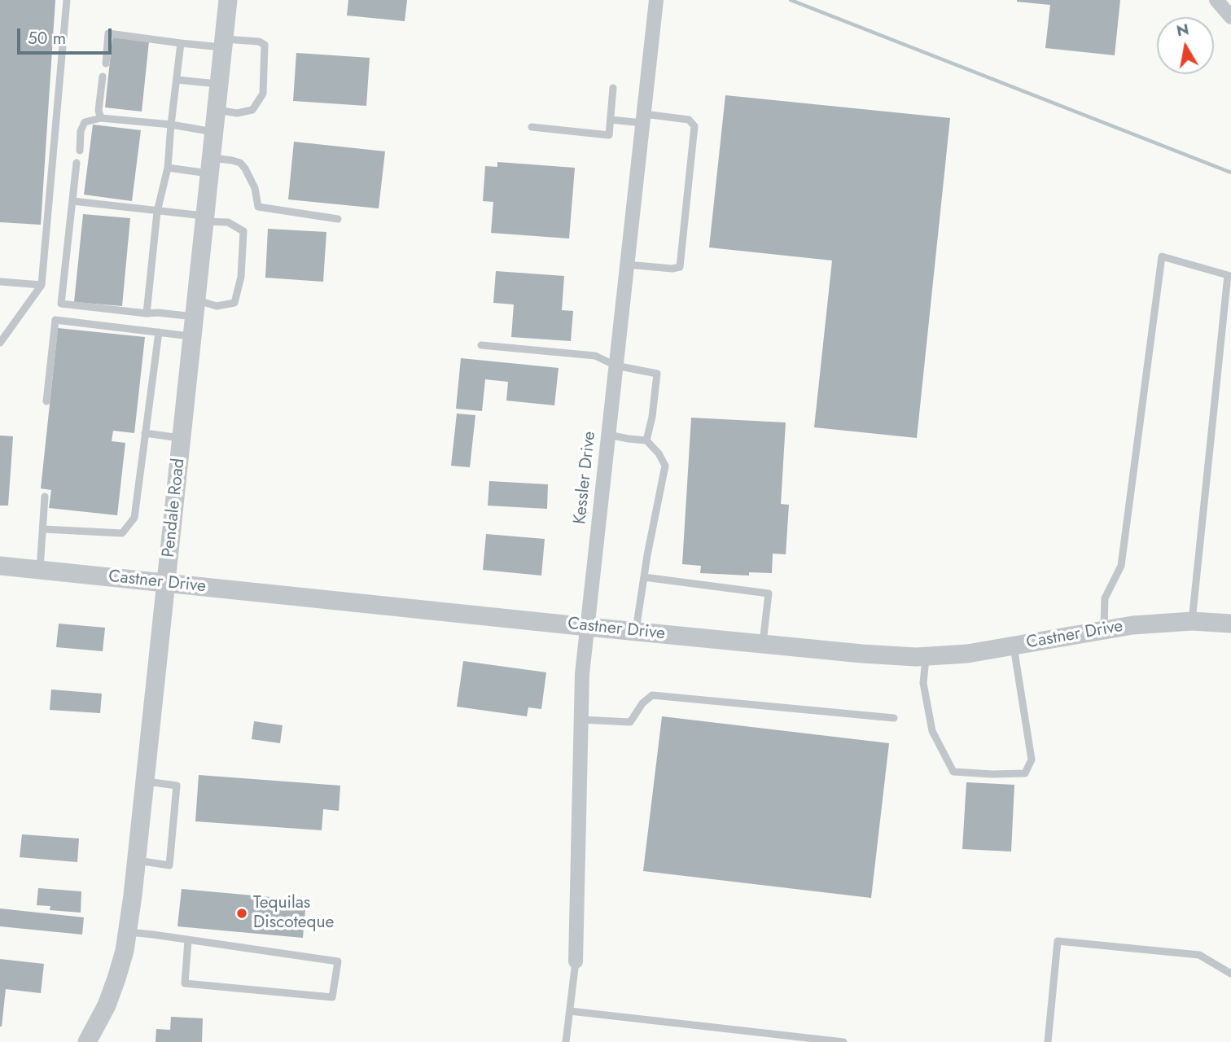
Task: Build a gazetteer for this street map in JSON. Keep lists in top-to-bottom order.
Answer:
{
  "streets": {
    "street": ["Kessler Drive", "Pendale Road", "Castner Drive"]
  },
  "crossings": [
    ["Kessler Drive", "Castner Drive"],
    ["Pendale Road", "Castner Drive"]
  ],
  "places": ["Tequilas Discoteque"],
  "scale_bar": "50 m",
  "north": "top"
}
